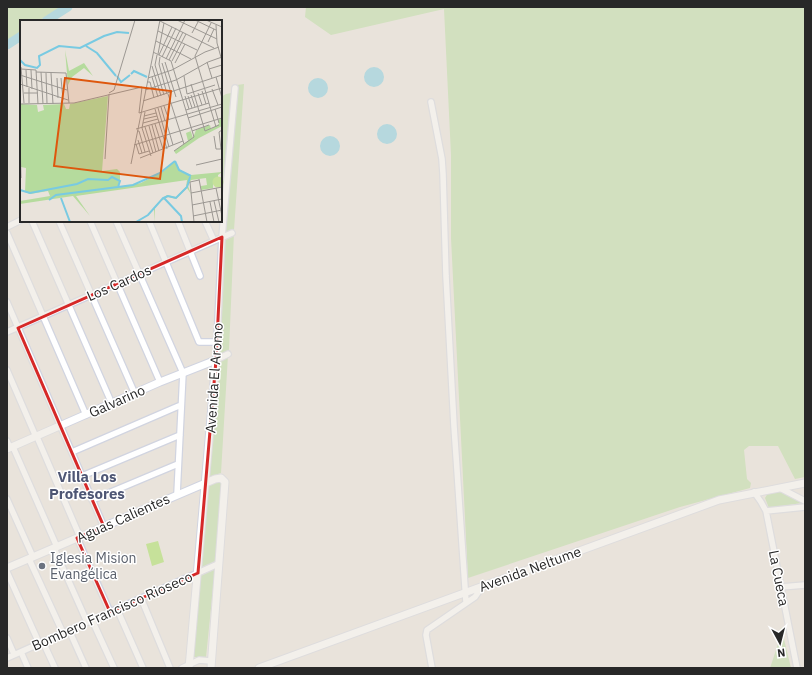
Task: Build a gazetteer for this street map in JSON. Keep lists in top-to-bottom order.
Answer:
{
  "streets": {
    "street": [
      "Los Cardos",
      "Avenida El Aromo",
      "Galvarino",
      "Aguas Calientes",
      "Avenida Neltume",
      "La Cueca",
      "Bombero Francisco Rioseco"
    ]
  },
  "crossings": [
    ["Los Cardos", "Avenida El Aromo"],
    ["Avenida El Aromo", "Galvarino"],
    ["Avenida El Aromo", "Aguas Calientes"],
    ["Avenida El Aromo", "Bombero Francisco Rioseco"],
    ["Aguas Calientes", "Bombero Francisco Rioseco"]
  ],
  "districts": ["Villa Los Profesores"],
  "places": ["Iglesia Mision Evangélica"],
  "north": "bottom"
}
